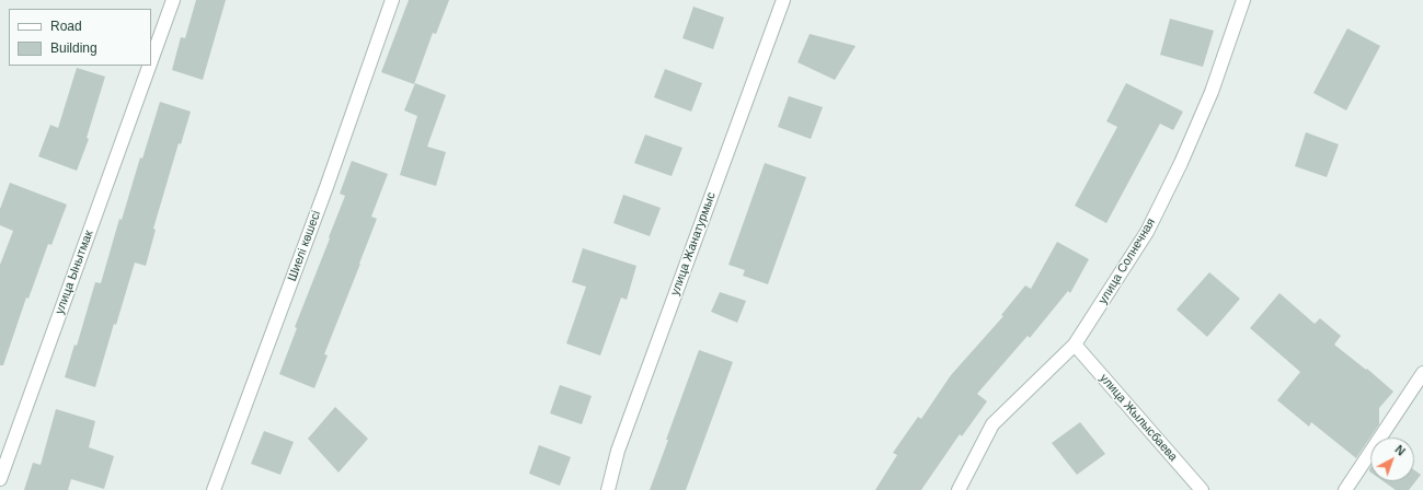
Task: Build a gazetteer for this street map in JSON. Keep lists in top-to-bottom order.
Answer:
{
  "streets": {
    "street": [
      "улица Жанатурмыс",
      "Шиелі көшесі",
      "улица Солнечная",
      "улица Ынытмак",
      "улица Жылысбаева"
    ]
  },
  "crossings": [
    ["улица Солнечная", "улица Жылысбаева"]
  ],
  "legend": ["Road", "Building"],
  "north": "top right"
}
